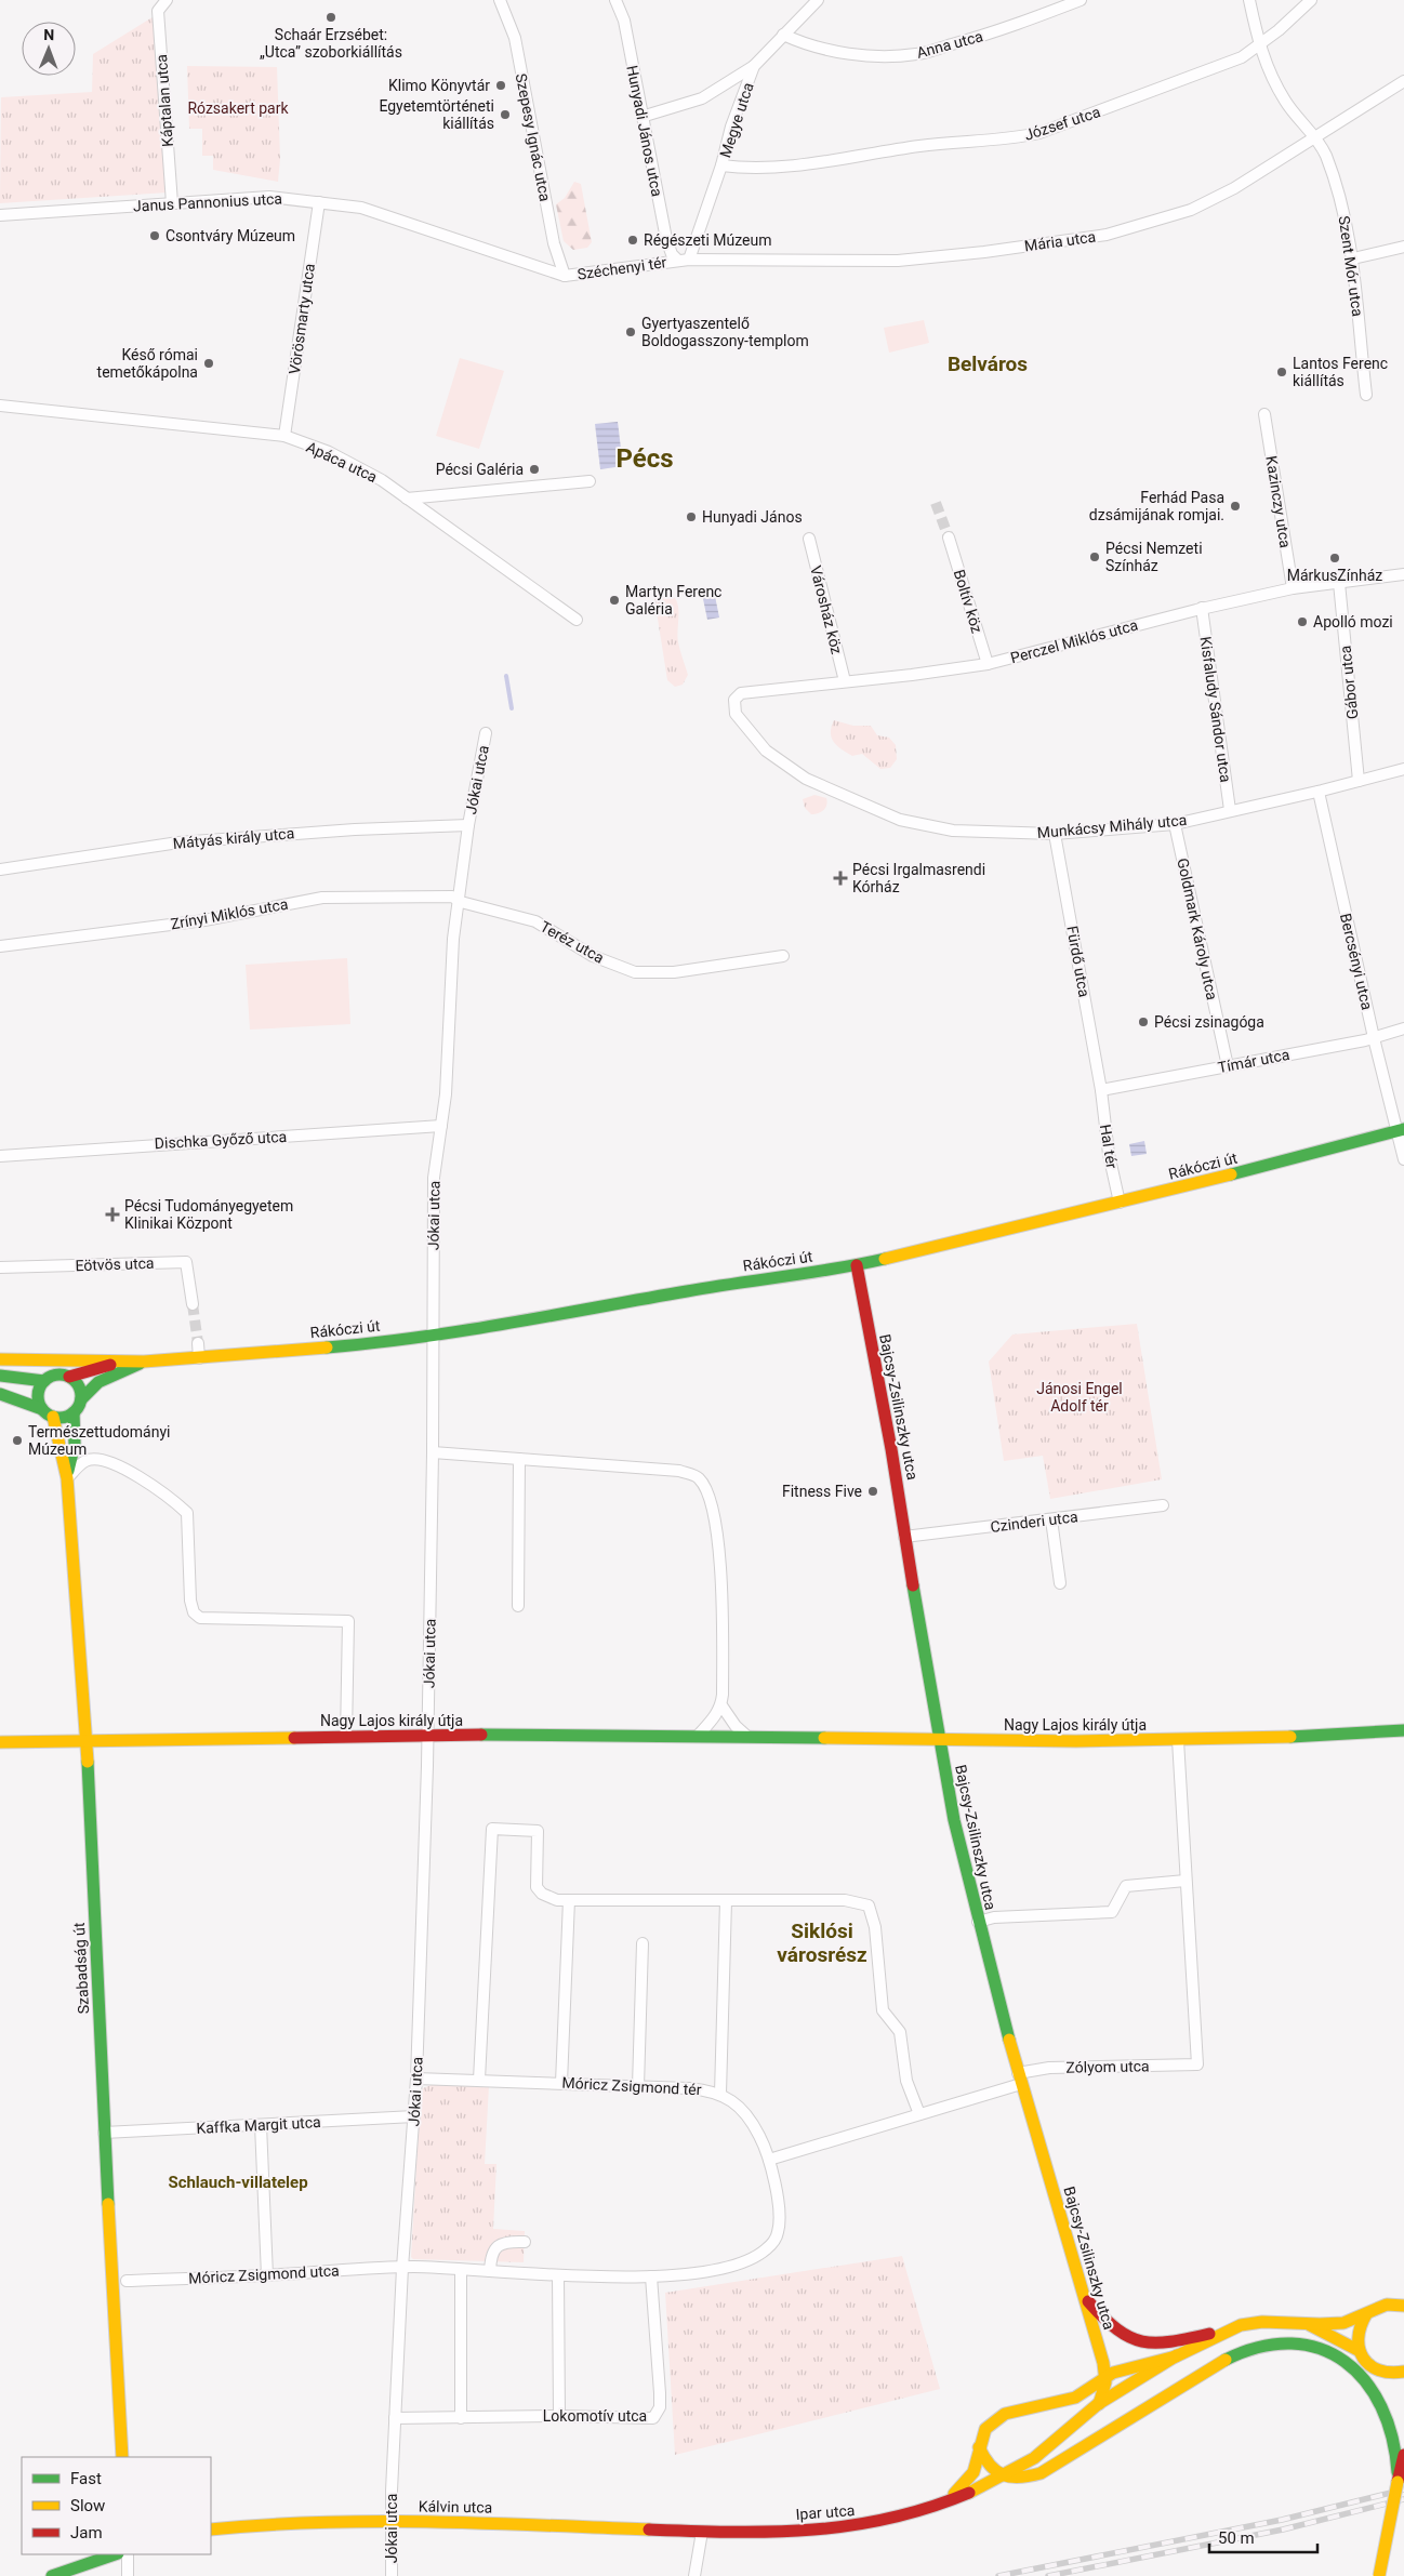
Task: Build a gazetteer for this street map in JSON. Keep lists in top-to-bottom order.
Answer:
{
  "streets": {
    "street": [
      "Anna utca",
      "Káptalan utca",
      "Megye utca",
      "József utca",
      "Hunyadi János utca",
      "Szepesy Ignác utca",
      "Janus Pannonius utca",
      "Mária utca",
      "Szent Mór utca",
      "Széchenyi tér",
      "Vörösmarty utca",
      "Apáca utca",
      "Kazinczy utca",
      "Boltív köz",
      "Városház köz",
      "Perczel Miklós utca",
      "Gábor utca",
      "Kisfaludy Sándor utca",
      "Jókai utca",
      "Munkácsy Mihály utca",
      "Mátyás király utca",
      "Zrínyi Miklós utca",
      "Goldmark Károly utca",
      "Teréz utca",
      "Fürdő utca",
      "Bercsényi utca",
      "Tímár utca",
      "Dischka Győző utca",
      "Hal tér",
      "Rákóczi út",
      "Eötvös utca",
      "Bajcsy-Zsilinszky utca",
      "Czinderi utca",
      "Nagy Lajos király útja",
      "Szabadság út",
      "Zólyom utca",
      "Móricz Zsigmond tér",
      "Kaffka Margit utca",
      "Móricz Zsigmond utca",
      "Lokomotív utca",
      "Kálvin utca",
      "Ipar utca"
    ]
  },
  "crossings": [
    ["Anna utca", "Megye utca"],
    ["Káptalan utca", "Janus Pannonius utca"],
    ["Megye utca", "József utca"],
    ["Megye utca", "Hunyadi János utca"],
    ["Megye utca", "Mária utca"],
    ["Megye utca", "Széchenyi tér"],
    ["József utca", "Szent Mór utca"],
    ["Hunyadi János utca", "Mária utca"],
    ["Hunyadi János utca", "Széchenyi tér"],
    ["Szepesy Ignác utca", "Széchenyi tér"],
    ["Janus Pannonius utca", "Széchenyi tér"],
    ["Janus Pannonius utca", "Vörösmarty utca"],
    ["Mária utca", "Szent Mór utca"],
    ["Mária utca", "Széchenyi tér"],
    ["Vörösmarty utca", "Apáca utca"],
    ["Kazinczy utca", "Perczel Miklós utca"],
    ["Boltív köz", "Perczel Miklós utca"],
    ["Városház köz", "Perczel Miklós utca"],
    ["Perczel Miklós utca", "Gábor utca"],
    ["Perczel Miklós utca", "Kisfaludy Sándor utca"],
    ["Perczel Miklós utca", "Munkácsy Mihály utca"],
    ["Gábor utca", "Munkácsy Mihály utca"],
    ["Kisfaludy Sándor utca", "Munkácsy Mihály utca"],
    ["Jókai utca", "Mátyás király utca"],
    ["Jókai utca", "Zrínyi Miklós utca"],
    ["Jókai utca", "Teréz utca"],
    ["Jókai utca", "Dischka Győző utca"],
    ["Jókai utca", "Rákóczi út"],
    ["Jókai utca", "Nagy Lajos király útja"],
    ["Jókai utca", "Móricz Zsigmond tér"],
    ["Jókai utca", "Kaffka Margit utca"],
    ["Jókai utca", "Móricz Zsigmond utca"],
    ["Jókai utca", "Lokomotív utca"],
    ["Jókai utca", "Kálvin utca"],
    ["Munkácsy Mihály utca", "Goldmark Károly utca"],
    ["Munkácsy Mihály utca", "Fürdő utca"],
    ["Munkácsy Mihály utca", "Bercsényi utca"],
    ["Zrínyi Miklós utca", "Teréz utca"],
    ["Goldmark Károly utca", "Tímár utca"],
    ["Fürdő utca", "Tímár utca"],
    ["Fürdő utca", "Hal tér"],
    ["Bercsényi utca", "Tímár utca"],
    ["Bercsényi utca", "Rákóczi út"],
    ["Tímár utca", "Hal tér"],
    ["Hal tér", "Rákóczi út"],
    ["Rákóczi út", "Bajcsy-Zsilinszky utca"],
    ["Rákóczi út", "Szabadság út"],
    ["Bajcsy-Zsilinszky utca", "Czinderi utca"],
    ["Bajcsy-Zsilinszky utca", "Nagy Lajos király útja"],
    ["Bajcsy-Zsilinszky utca", "Zólyom utca"],
    ["Bajcsy-Zsilinszky utca", "Ipar utca"],
    ["Nagy Lajos király útja", "Szabadság út"],
    ["Szabadság út", "Kaffka Margit utca"],
    ["Zólyom utca", "Móricz Zsigmond tér"],
    ["Móricz Zsigmond tér", "Móricz Zsigmond utca"],
    ["Móricz Zsigmond tér", "Lokomotív utca"],
    ["Kálvin utca", "Ipar utca"]
  ],
  "districts": [
    "Belváros",
    "Pécs",
    "Siklósi városrész",
    "Schlauch-villatelep"
  ],
  "parks": ["Rózsakert park", "Jánosi Engel Adolf tér"],
  "places": {
    "other": [
      "Schaár Erzsébet: „Utca” szoborkiállítás",
      "Klimo Könyvtár",
      "Egyetemtörténeti kiállítás",
      "Csontváry Múzeum",
      "Régészeti Múzeum",
      "Gyertyaszentelő Boldogasszony-templom",
      "Késő római temetőkápolna",
      "Lantos Ferenc kiállítás",
      "Pécsi Galéria",
      "Ferhád Pasa dzsámijának romjai.",
      "Hunyadi János",
      "Pécsi Nemzeti Színház",
      "MárkusZínház",
      "Martyn Ferenc Galéria",
      "Apolló mozi",
      "Pécsi zsinagóga",
      "Természettudományi Múzeum",
      "Fitness Five"
    ],
    "health": ["Pécsi Irgalmasrendi Kórház", "Pécsi Tudományegyetem Klinikai Központ"]
  },
  "legend": ["Fast", "Slow", "Jam"],
  "scale_bar": "50 m",
  "north": "top"
}
